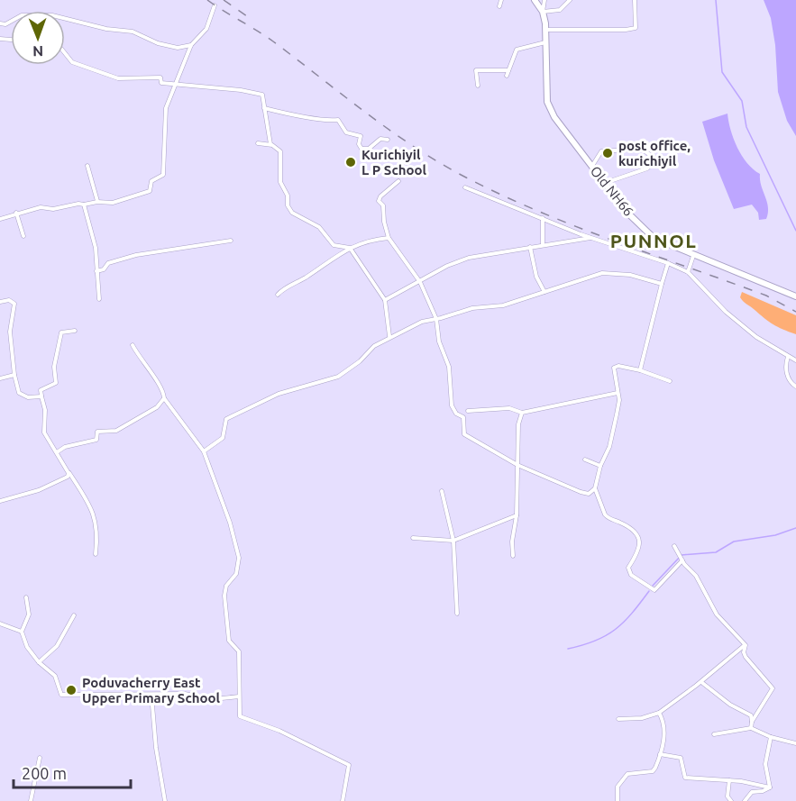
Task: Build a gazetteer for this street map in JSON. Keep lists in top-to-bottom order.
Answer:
{
  "streets": {
    "main road": ["Old NH66"]
  },
  "districts": ["PUNNOL"],
  "places": ["post office, kurichiyil", "Kurichiyil L P School", "Poduvacherry East Upper Primary School"],
  "scale_bar": "200 m",
  "north": "bottom"
}
